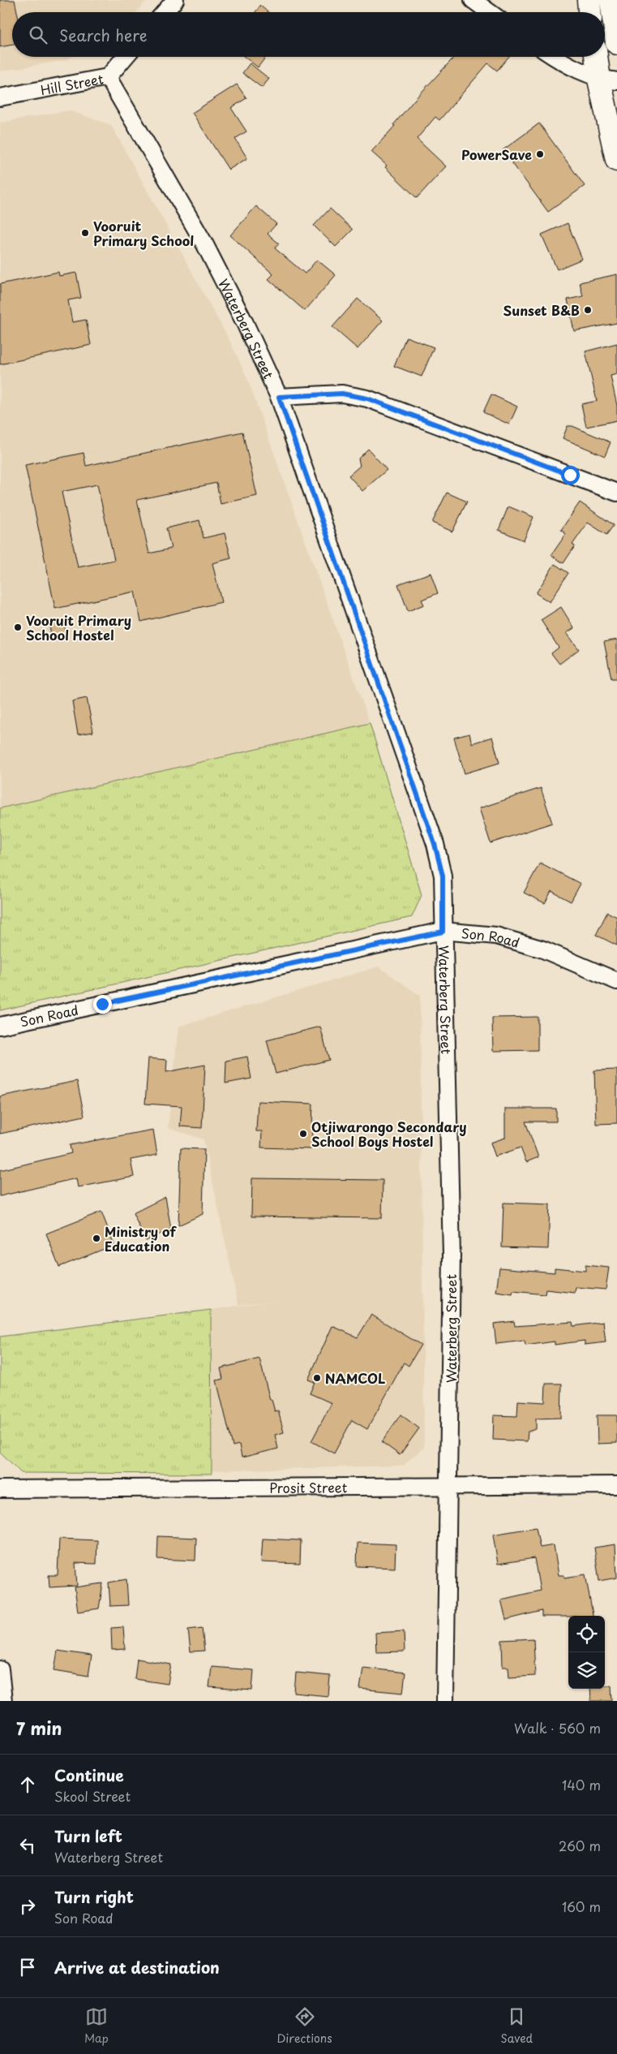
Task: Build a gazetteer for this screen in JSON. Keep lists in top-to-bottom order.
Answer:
{
  "streets": {
    "street": [
      "Hill Street",
      "Waterberg Street",
      "Son Road",
      "Prosit Street"
    ]
  },
  "crossings": [
    ["Hill Street", "Waterberg Street"],
    ["Waterberg Street", "Son Road"],
    ["Waterberg Street", "Prosit Street"]
  ],
  "places": [
    "PowerSave",
    "Vooruit Primary School",
    "Sunset B&B",
    "Vooruit Primary School Hostel",
    "Otjiwarongo Secondary School Boys Hostel",
    "Ministry of Education",
    "NAMCOL"
  ],
  "page": {
    "search": "Search here",
    "heading": ["7 min", "Walk · 560 m"],
    "list": [
      ["Continue", "Skool Street", "140 m"],
      ["Turn left", "Waterberg Street", "260 m"],
      ["Turn right", "Son Road", "160 m"],
      "Arrive at destination"
    ],
    "nav": ["Map", "Directions", "Saved"]
  }
}
